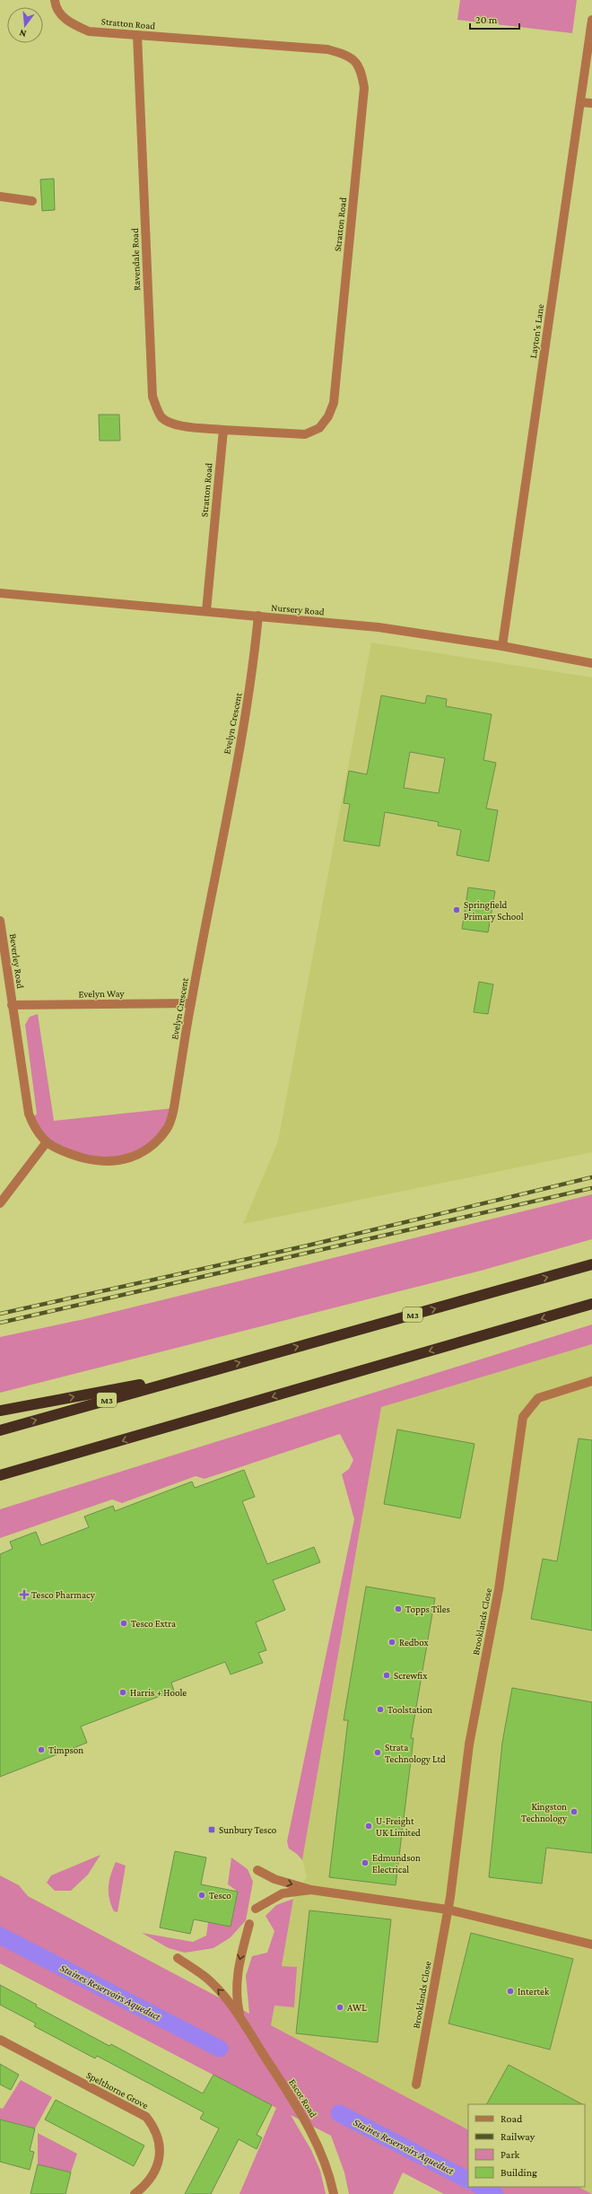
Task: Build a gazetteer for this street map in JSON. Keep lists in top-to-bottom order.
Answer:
{
  "streets": {
    "highway": ["M3"],
    "street": [
      "Stratton Road",
      "Ravendale Road",
      "Layton's Lane",
      "Nursery Road",
      "Evelyn Crescent",
      "Beverley Road",
      "Evelyn Way",
      "Brooklands Close",
      "Spelthorne Grove",
      "Escot Road"
    ]
  },
  "crossings": [
    ["Stratton Road", "Ravendale Road"],
    ["Stratton Road", "Nursery Road"],
    ["Layton's Lane", "Nursery Road"],
    ["Nursery Road", "Evelyn Crescent"],
    ["Evelyn Crescent", "Beverley Road"],
    ["Evelyn Crescent", "Evelyn Way"],
    ["Beverley Road", "Evelyn Way"]
  ],
  "water": ["Staines Reservoirs Aqueduct"],
  "places": {
    "other": [
      "Springfield Primary School",
      "Topps Tiles",
      "Tesco Extra",
      "Redbox",
      "Screwfix",
      "Harris + Hoole",
      "Toolstation",
      "Timpson",
      "Strata Technology Ltd",
      "Kingston Technology",
      "U-Freight UK Limited",
      "Edmundson Electrical",
      "Tesco",
      "Intertek",
      "AWL"
    ],
    "health": ["Tesco Pharmacy"],
    "transit": ["Sunbury Tesco"]
  },
  "legend": [
    "Road",
    "Railway",
    "Park",
    "Building"
  ],
  "scale_bar": "20 m",
  "north": "bottom"
}
